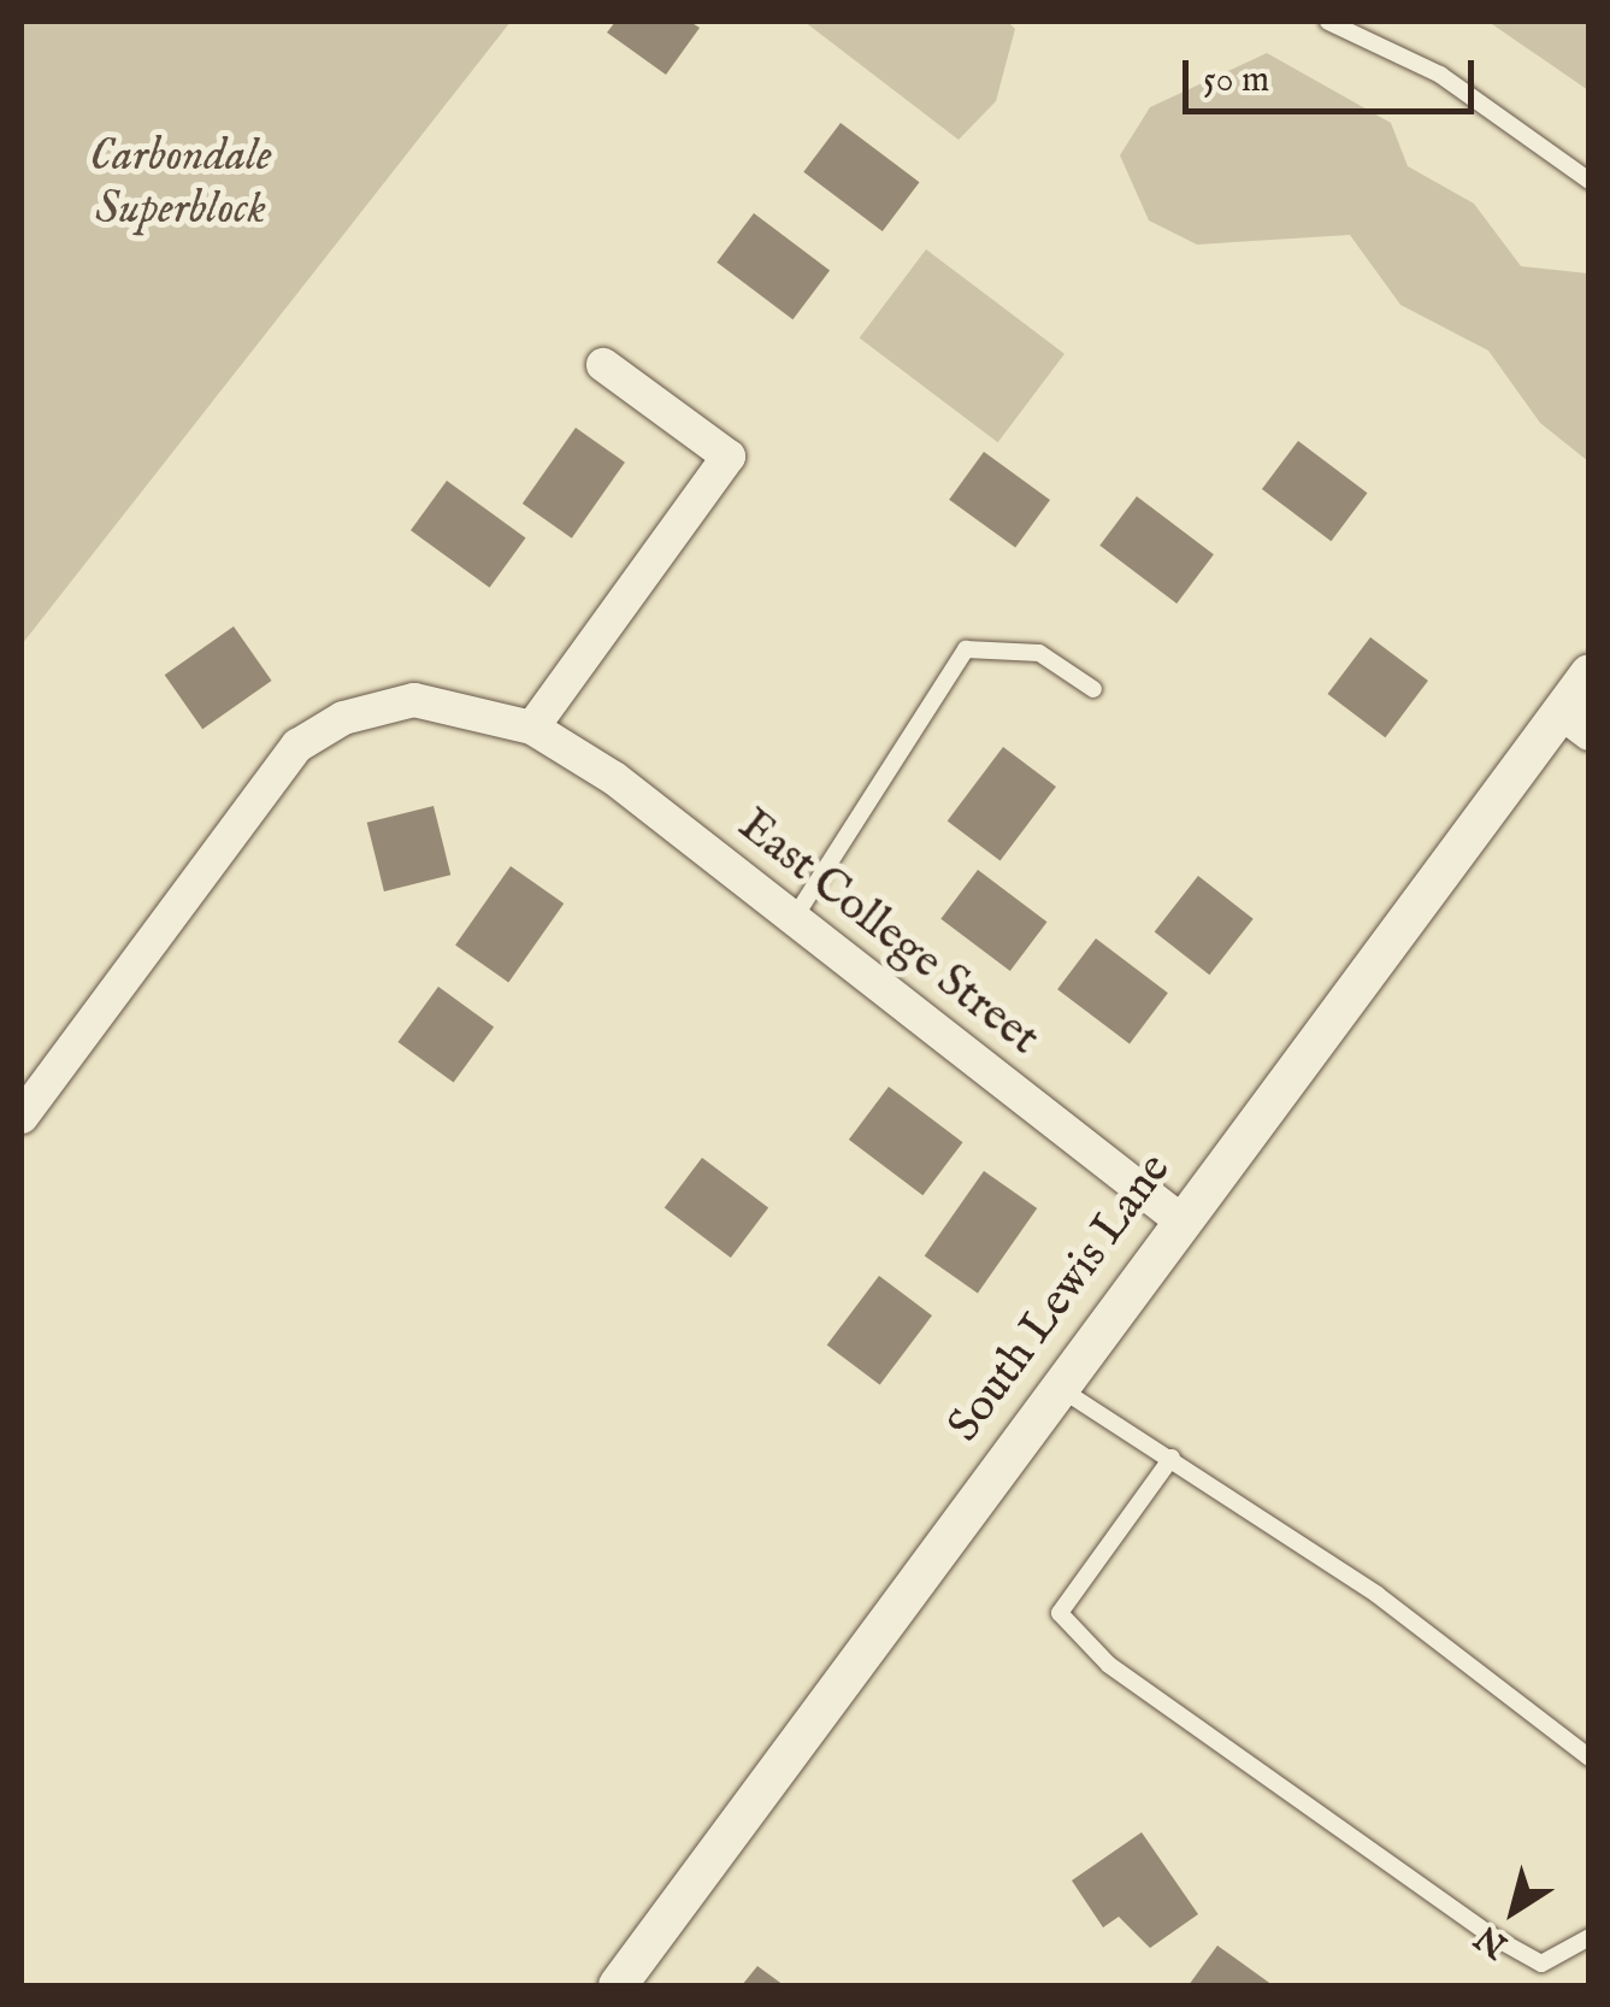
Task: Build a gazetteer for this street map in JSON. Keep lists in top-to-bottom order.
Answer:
{
  "streets": {
    "street": ["East College Street", "South Lewis Lane"]
  },
  "crossings": [
    ["East College Street", "South Lewis Lane"]
  ],
  "parks": ["Carbondale Superblock"],
  "scale_bar": "50 m",
  "north": "bottom left"
}
